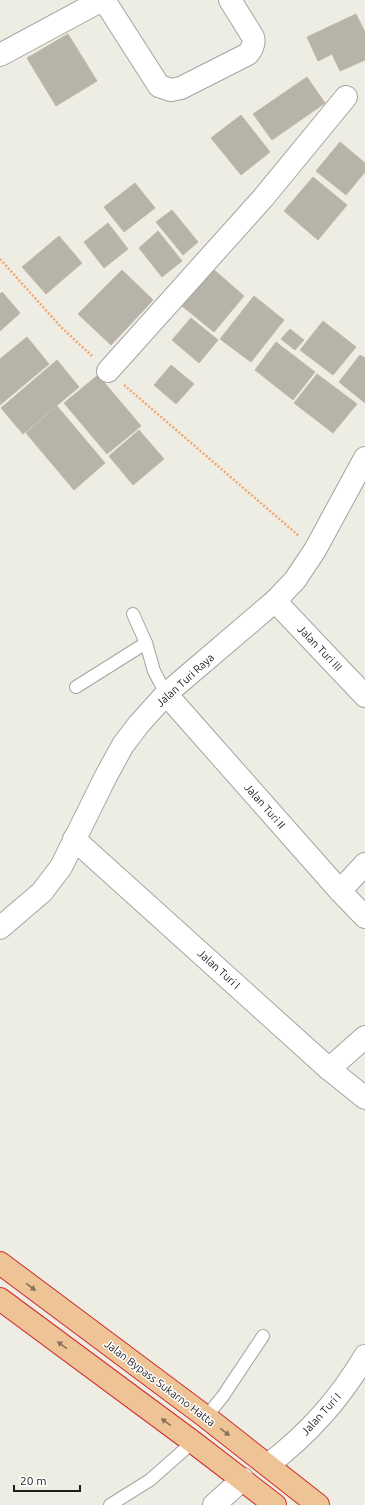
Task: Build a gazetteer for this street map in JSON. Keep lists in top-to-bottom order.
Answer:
{
  "streets": {
    "highway": ["Jalan Bypass Sukarno Hatta"],
    "street": [
      "Jalan Turi III",
      "Jalan Turi Raya",
      "Jalan Turi II",
      "Jalan Turi I"
    ]
  },
  "crossings": [
    ["Jalan Turi III", "Jalan Turi Raya"],
    ["Jalan Turi Raya", "Jalan Turi II"],
    ["Jalan Turi Raya", "Jalan Turi I"],
    ["Jalan Turi I", "Jalan Bypass Sukarno Hatta"]
  ],
  "scale_bar": "20 m"
}
